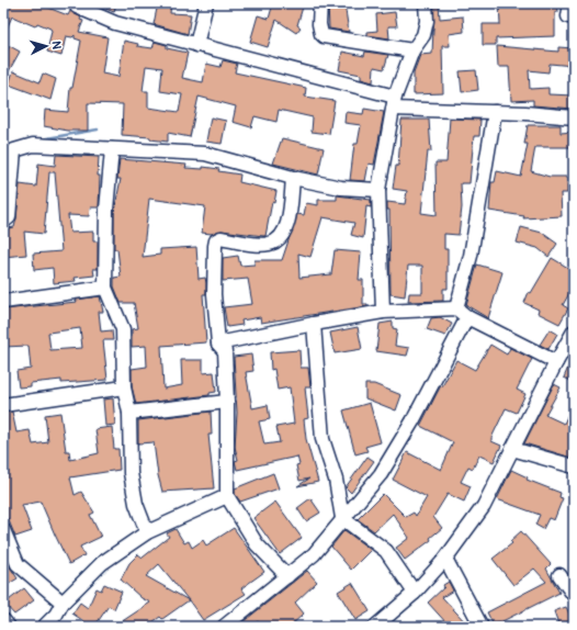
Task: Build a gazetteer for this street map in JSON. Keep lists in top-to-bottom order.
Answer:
{
  "north": "right"
}
